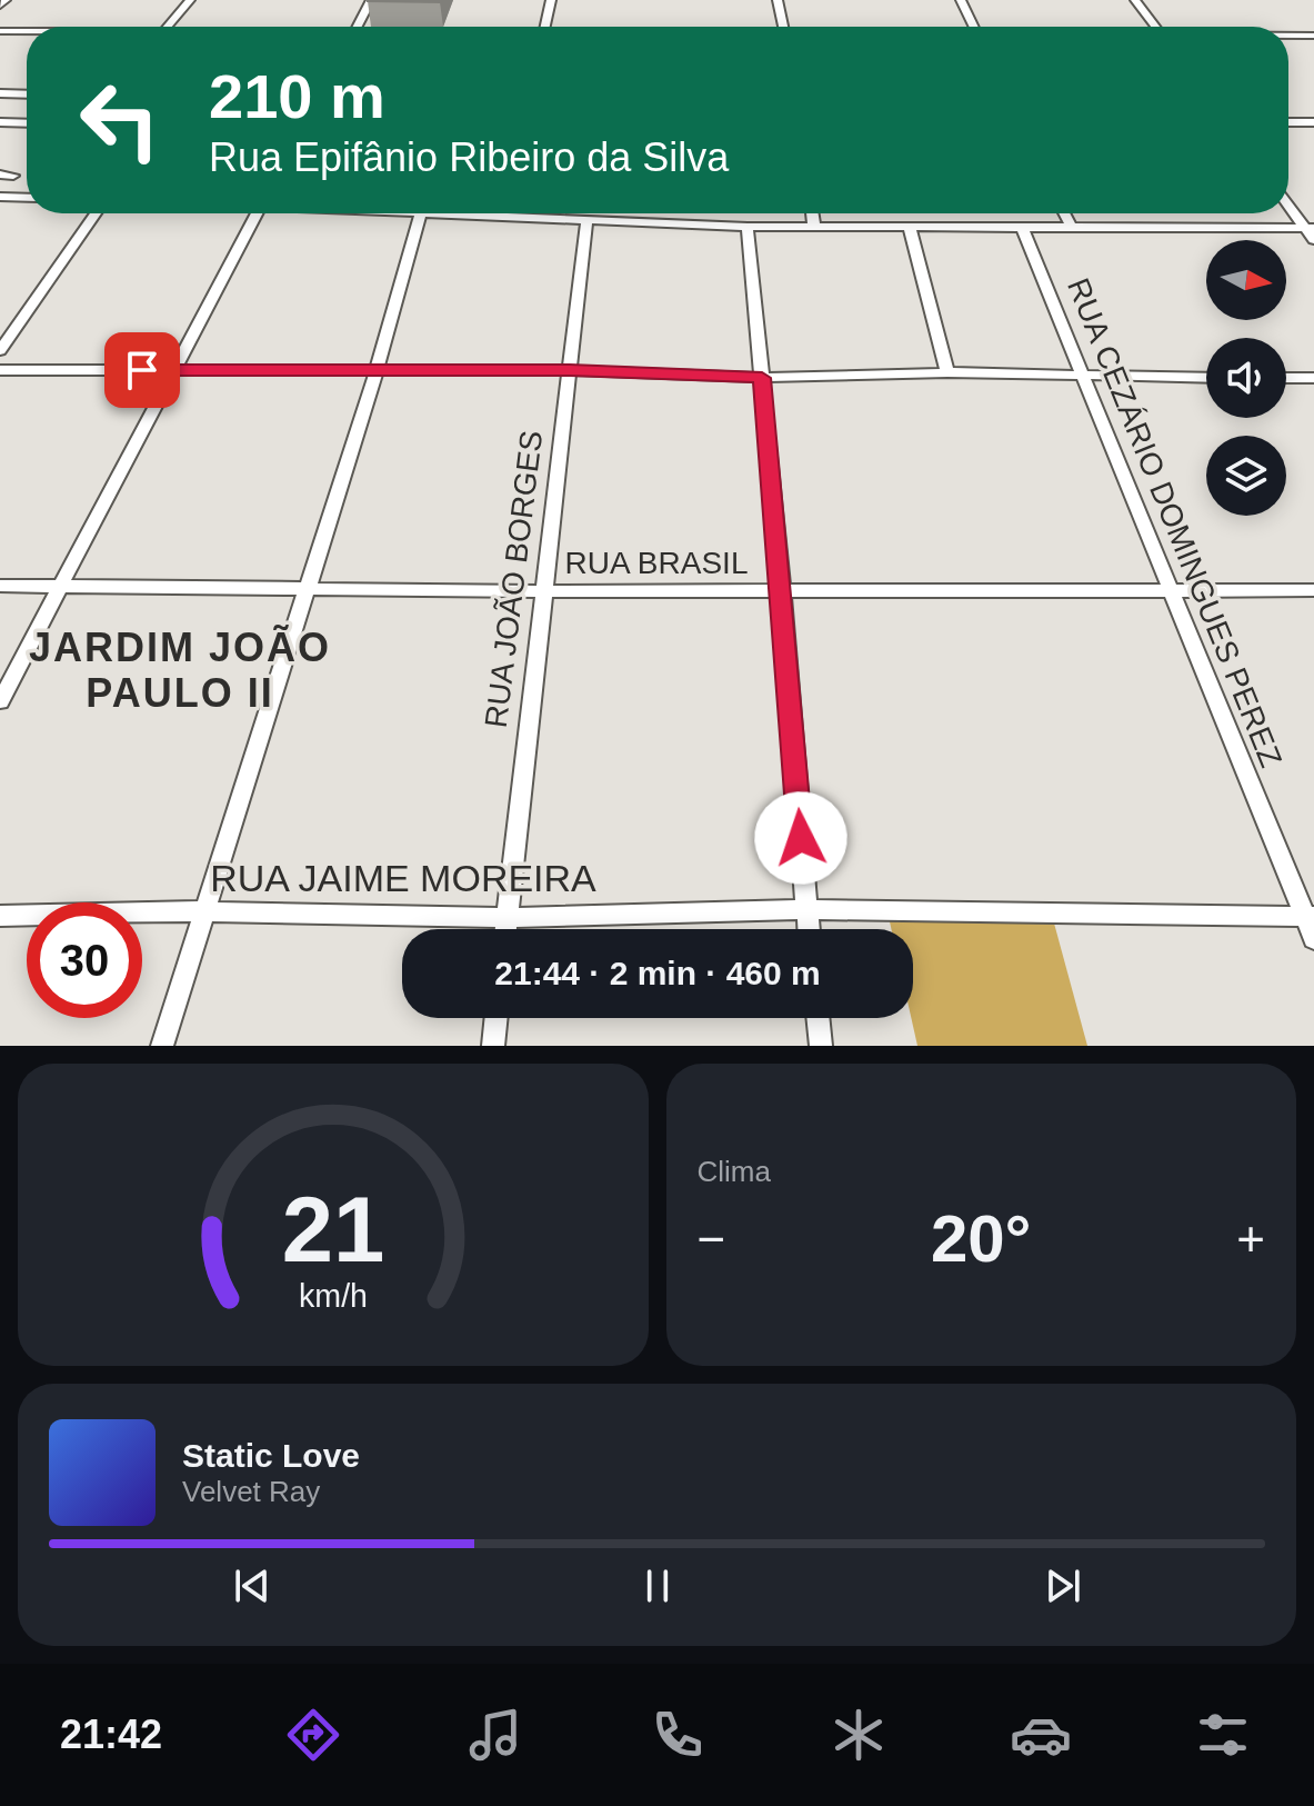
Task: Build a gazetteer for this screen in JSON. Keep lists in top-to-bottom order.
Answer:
{
  "streets": {
    "street": [
      "RUA CEZÁRIO DOMINGUES PEREZ",
      "RUA BRASIL",
      "RUA JOÃO BORGES",
      "RUA JAIME MOREIRA"
    ]
  },
  "crossings": [
    ["RUA CEZÁRIO DOMINGUES PEREZ", "RUA BRASIL"],
    ["RUA CEZÁRIO DOMINGUES PEREZ", "RUA JAIME MOREIRA"],
    ["RUA BRASIL", "RUA JOÃO BORGES"],
    ["RUA JOÃO BORGES", "RUA JAIME MOREIRA"]
  ],
  "districts": ["JARDIM JOÃO PAULO II"],
  "north": "right",
  "page": {
    "turn": ["210 m", "Rua Epifânio Ribeiro da Silva"],
    "limit": "30",
    "trip": "21:44 · 2 min · 460 m",
    "tile": "Clima",
    "heat": ["−", "20°", "+"],
    "song": ["Static Love", "Velvet Ray"],
    "tabs": "21:42",
    "gauge": ["21", "km/h"]
  }
}
